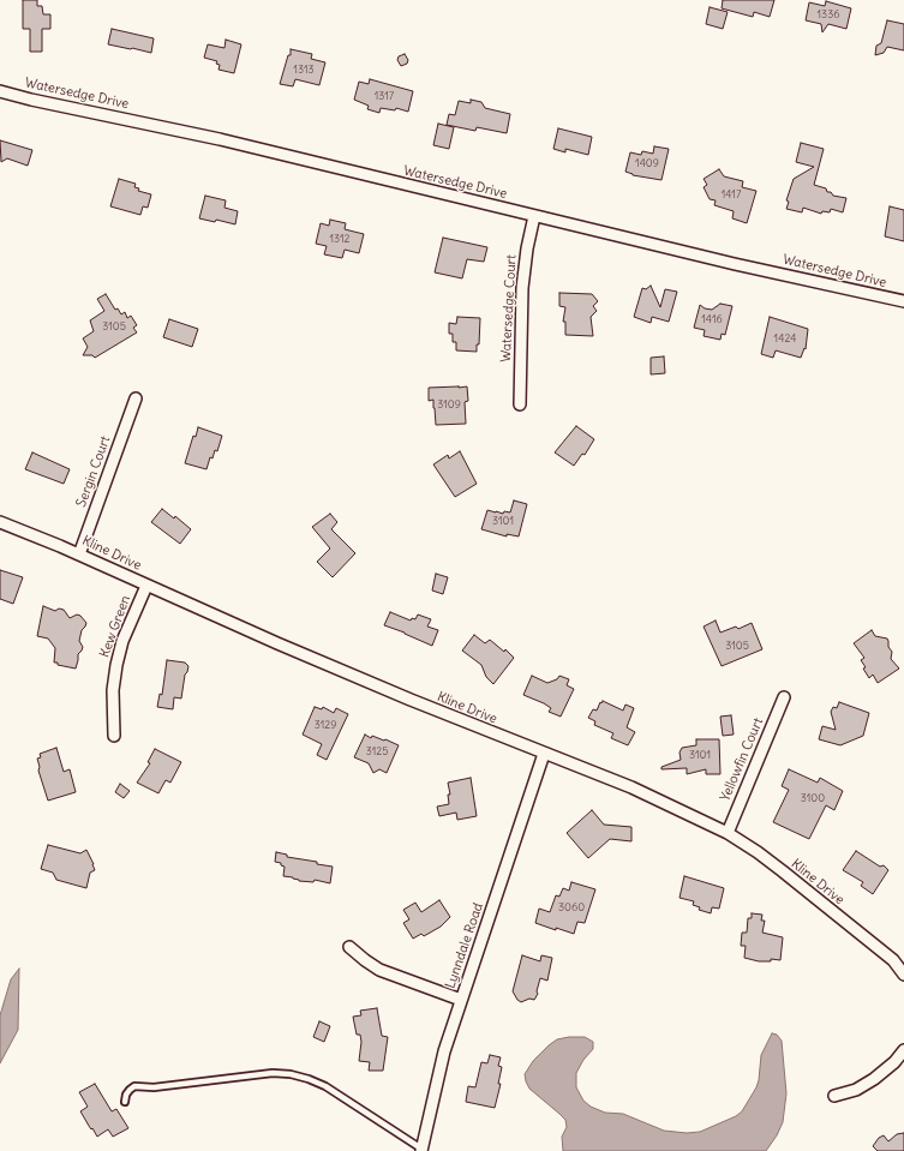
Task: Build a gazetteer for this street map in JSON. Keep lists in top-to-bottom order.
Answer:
{
  "streets": {
    "street": [
      "Watersedge Drive",
      "Watersedge Court",
      "Sergin Court",
      "Kline Drive",
      "Kew Green",
      "Yellowfin Court",
      "Lynndale Road"
    ]
  },
  "crossings": [
    ["Watersedge Drive", "Watersedge Court"],
    ["Sergin Court", "Kline Drive"],
    ["Kline Drive", "Kew Green"],
    ["Kline Drive", "Yellowfin Court"],
    ["Kline Drive", "Lynndale Road"]
  ],
  "house_numbers": [
    "1336",
    "1313",
    "1317",
    "1409",
    "1417",
    "1312",
    "1416",
    "3105",
    "1424",
    "3109",
    "3101",
    "3105",
    "3129",
    "3125",
    "3101",
    "3100",
    "3060"
  ]
}
